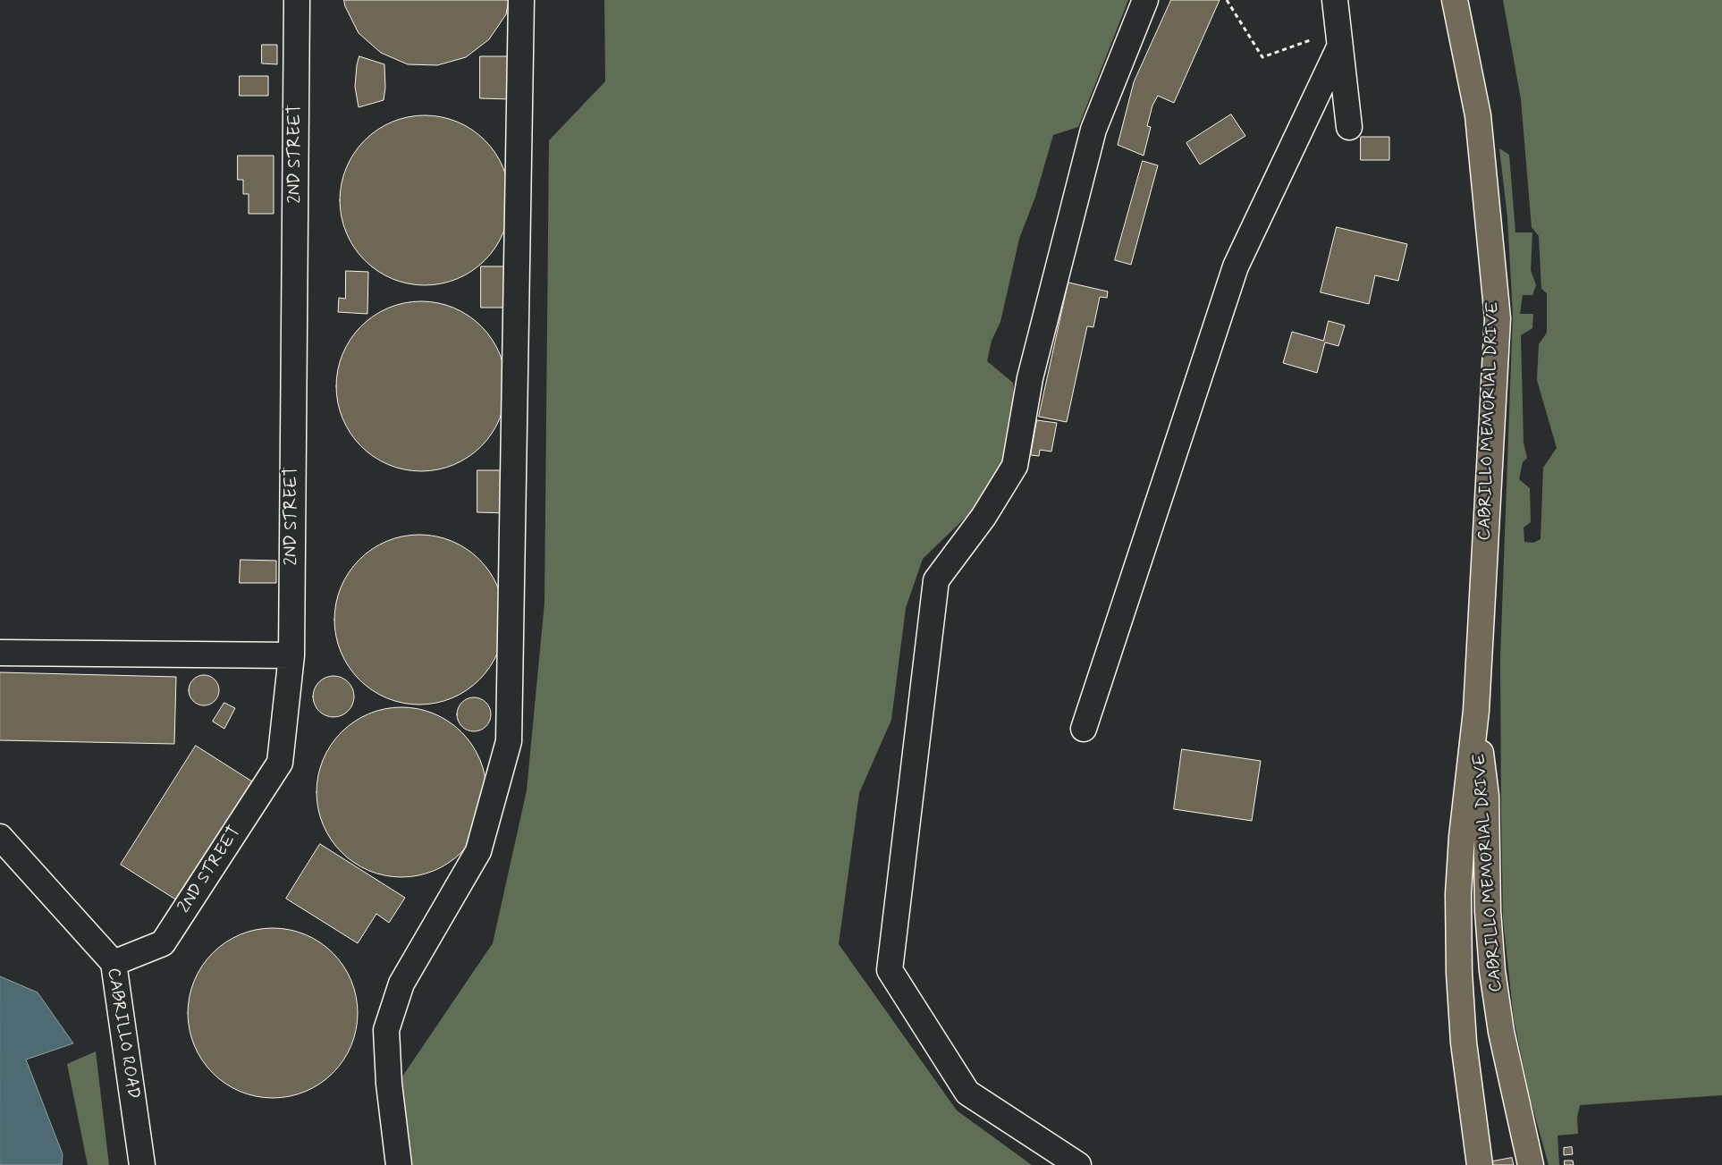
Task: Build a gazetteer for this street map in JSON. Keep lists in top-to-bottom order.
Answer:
{
  "streets": {
    "main road": ["CABRILLO MEMORIAL DRIVE"],
    "street": ["2ND STREET", "CABRILLO ROAD"]
  },
  "crossings": [
    ["2ND STREET", "CABRILLO ROAD"]
  ]
}
